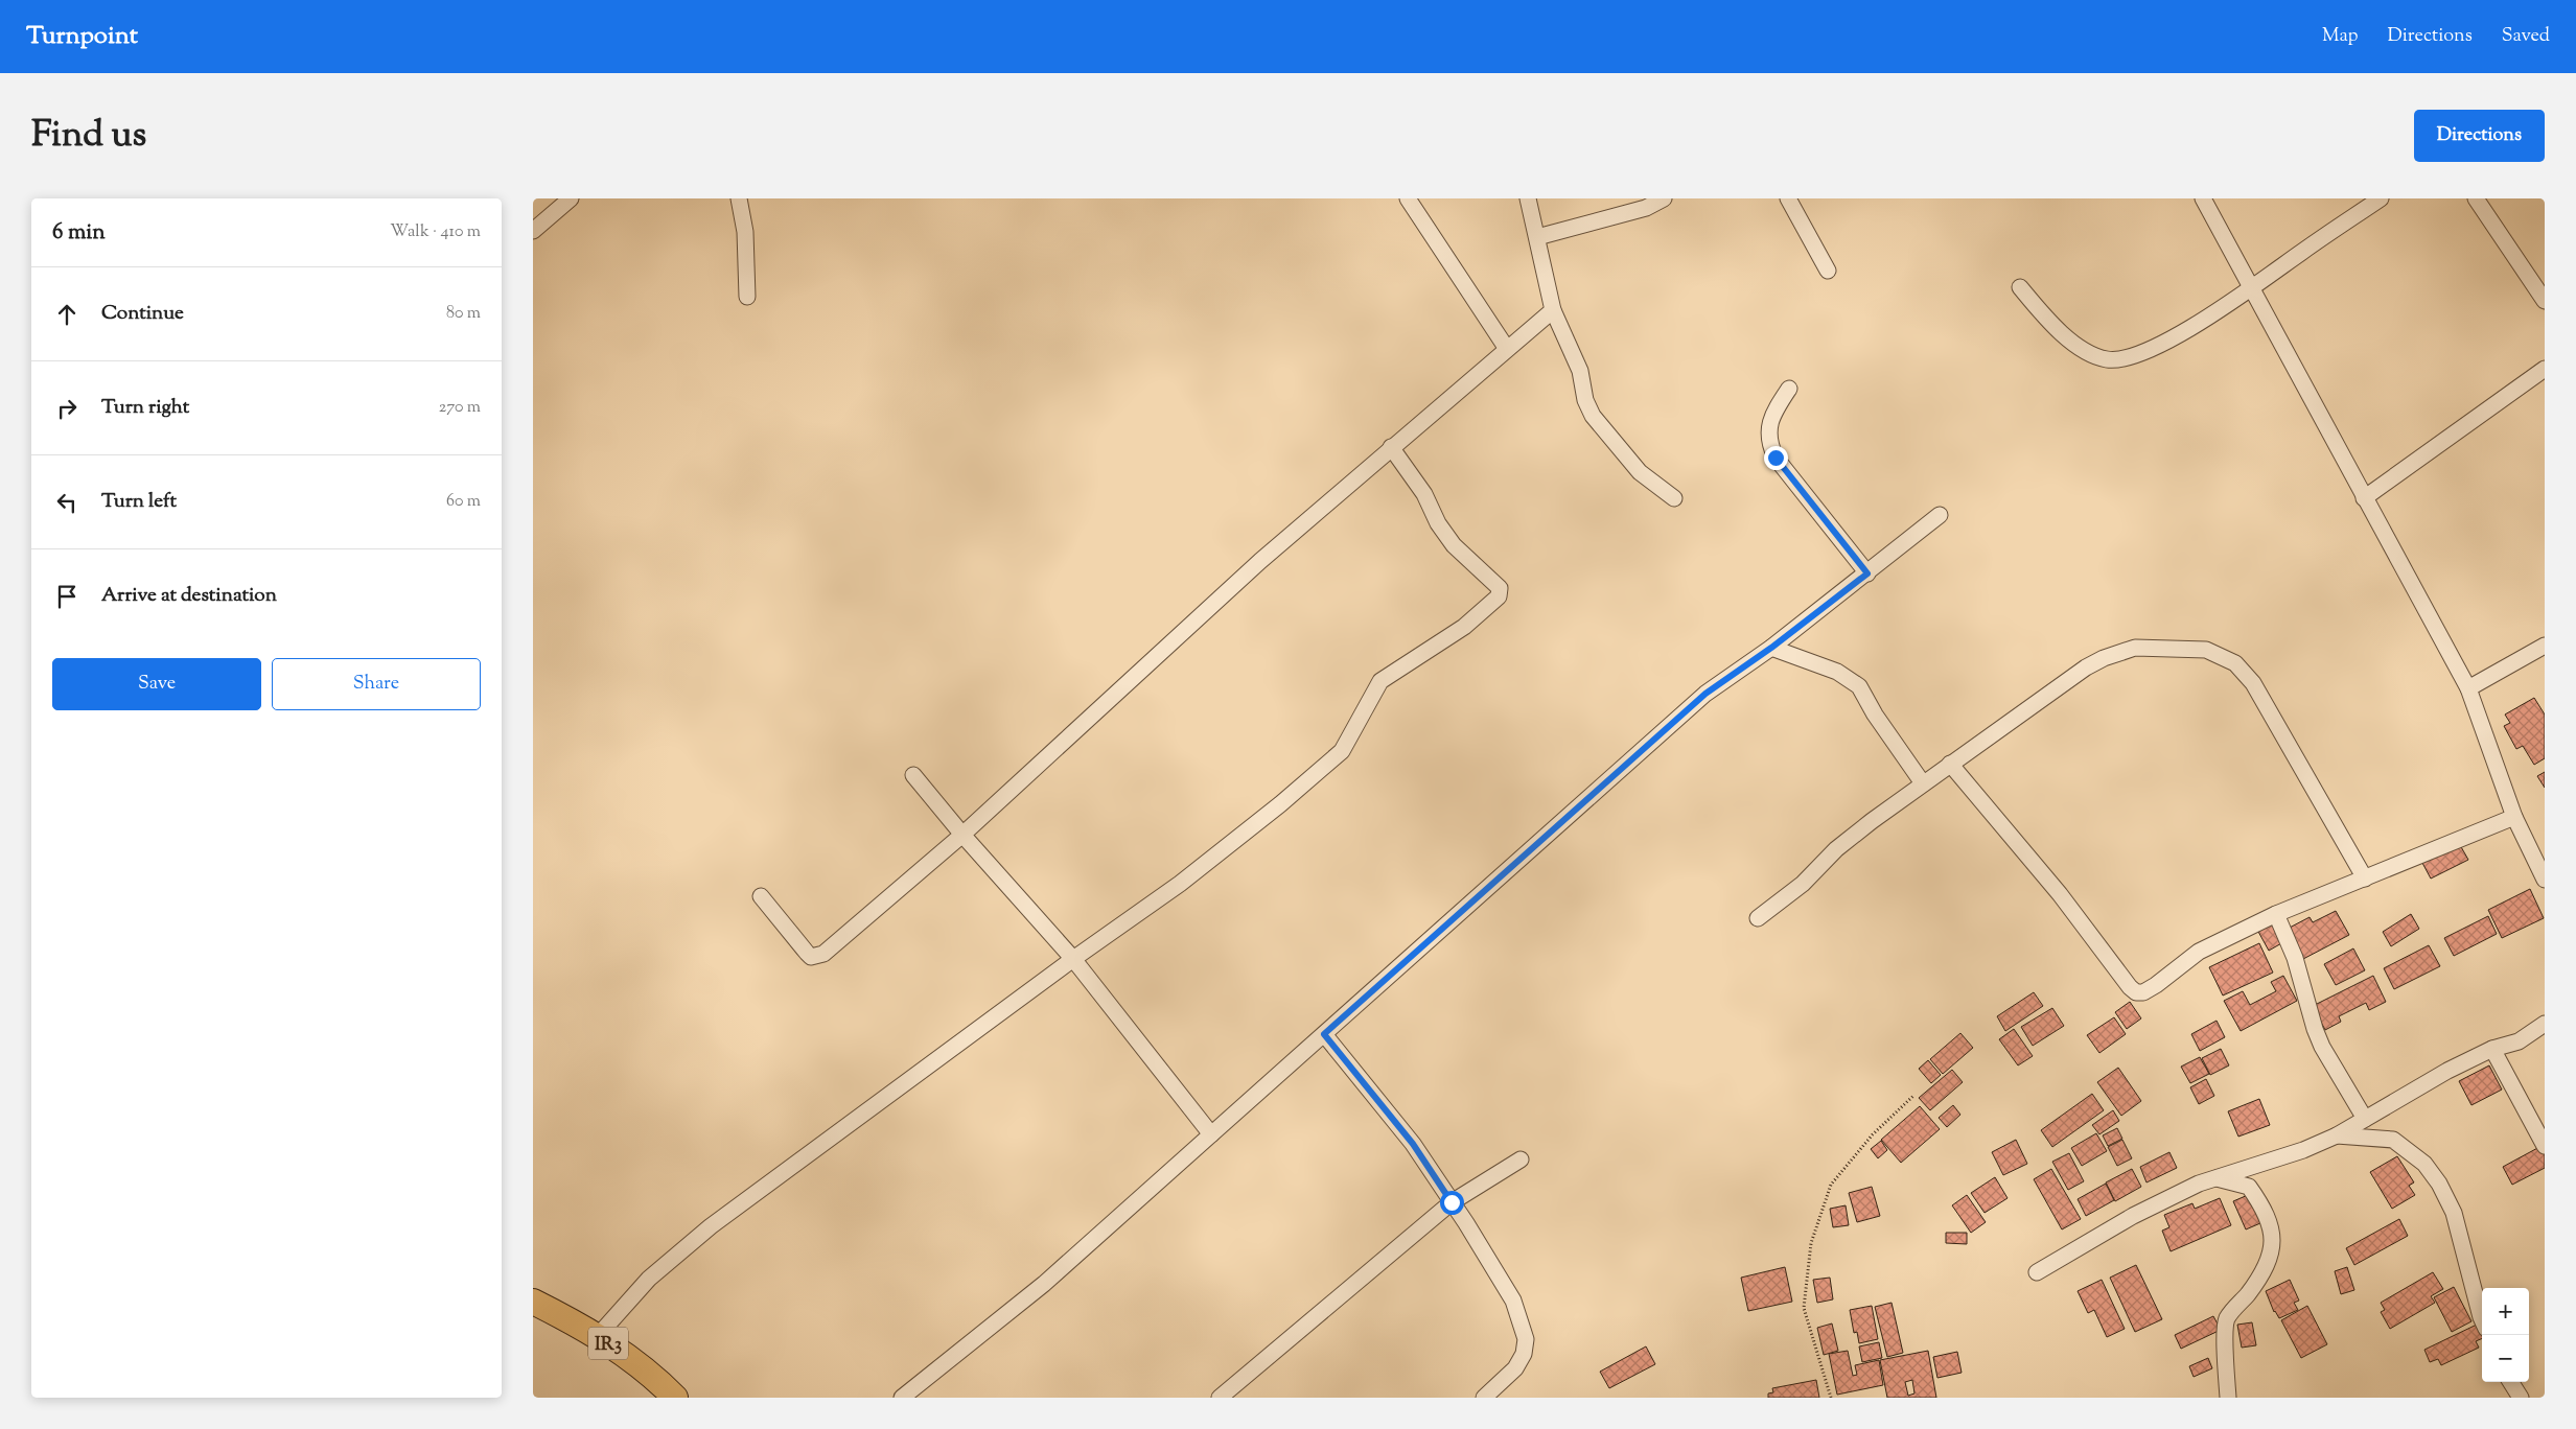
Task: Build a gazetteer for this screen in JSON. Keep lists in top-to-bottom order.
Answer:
{
  "streets": {
    "main road": ["IR3"]
  },
  "page": {
    "header": "Turnpoint",
    "nav": ["Map", "Directions", "Saved"],
    "title": "Find us",
    "buttons": [
      "Directions",
      ["Save", "Share"]
    ],
    "heading": ["6 min", "Walk · 410 m"],
    "list": [
      ["Continue", "80 m"],
      ["Turn right", "270 m"],
      ["Turn left", "60 m"],
      "Arrive at destination"
    ],
    "map_buttons": ["+", "−"]
  }
}
